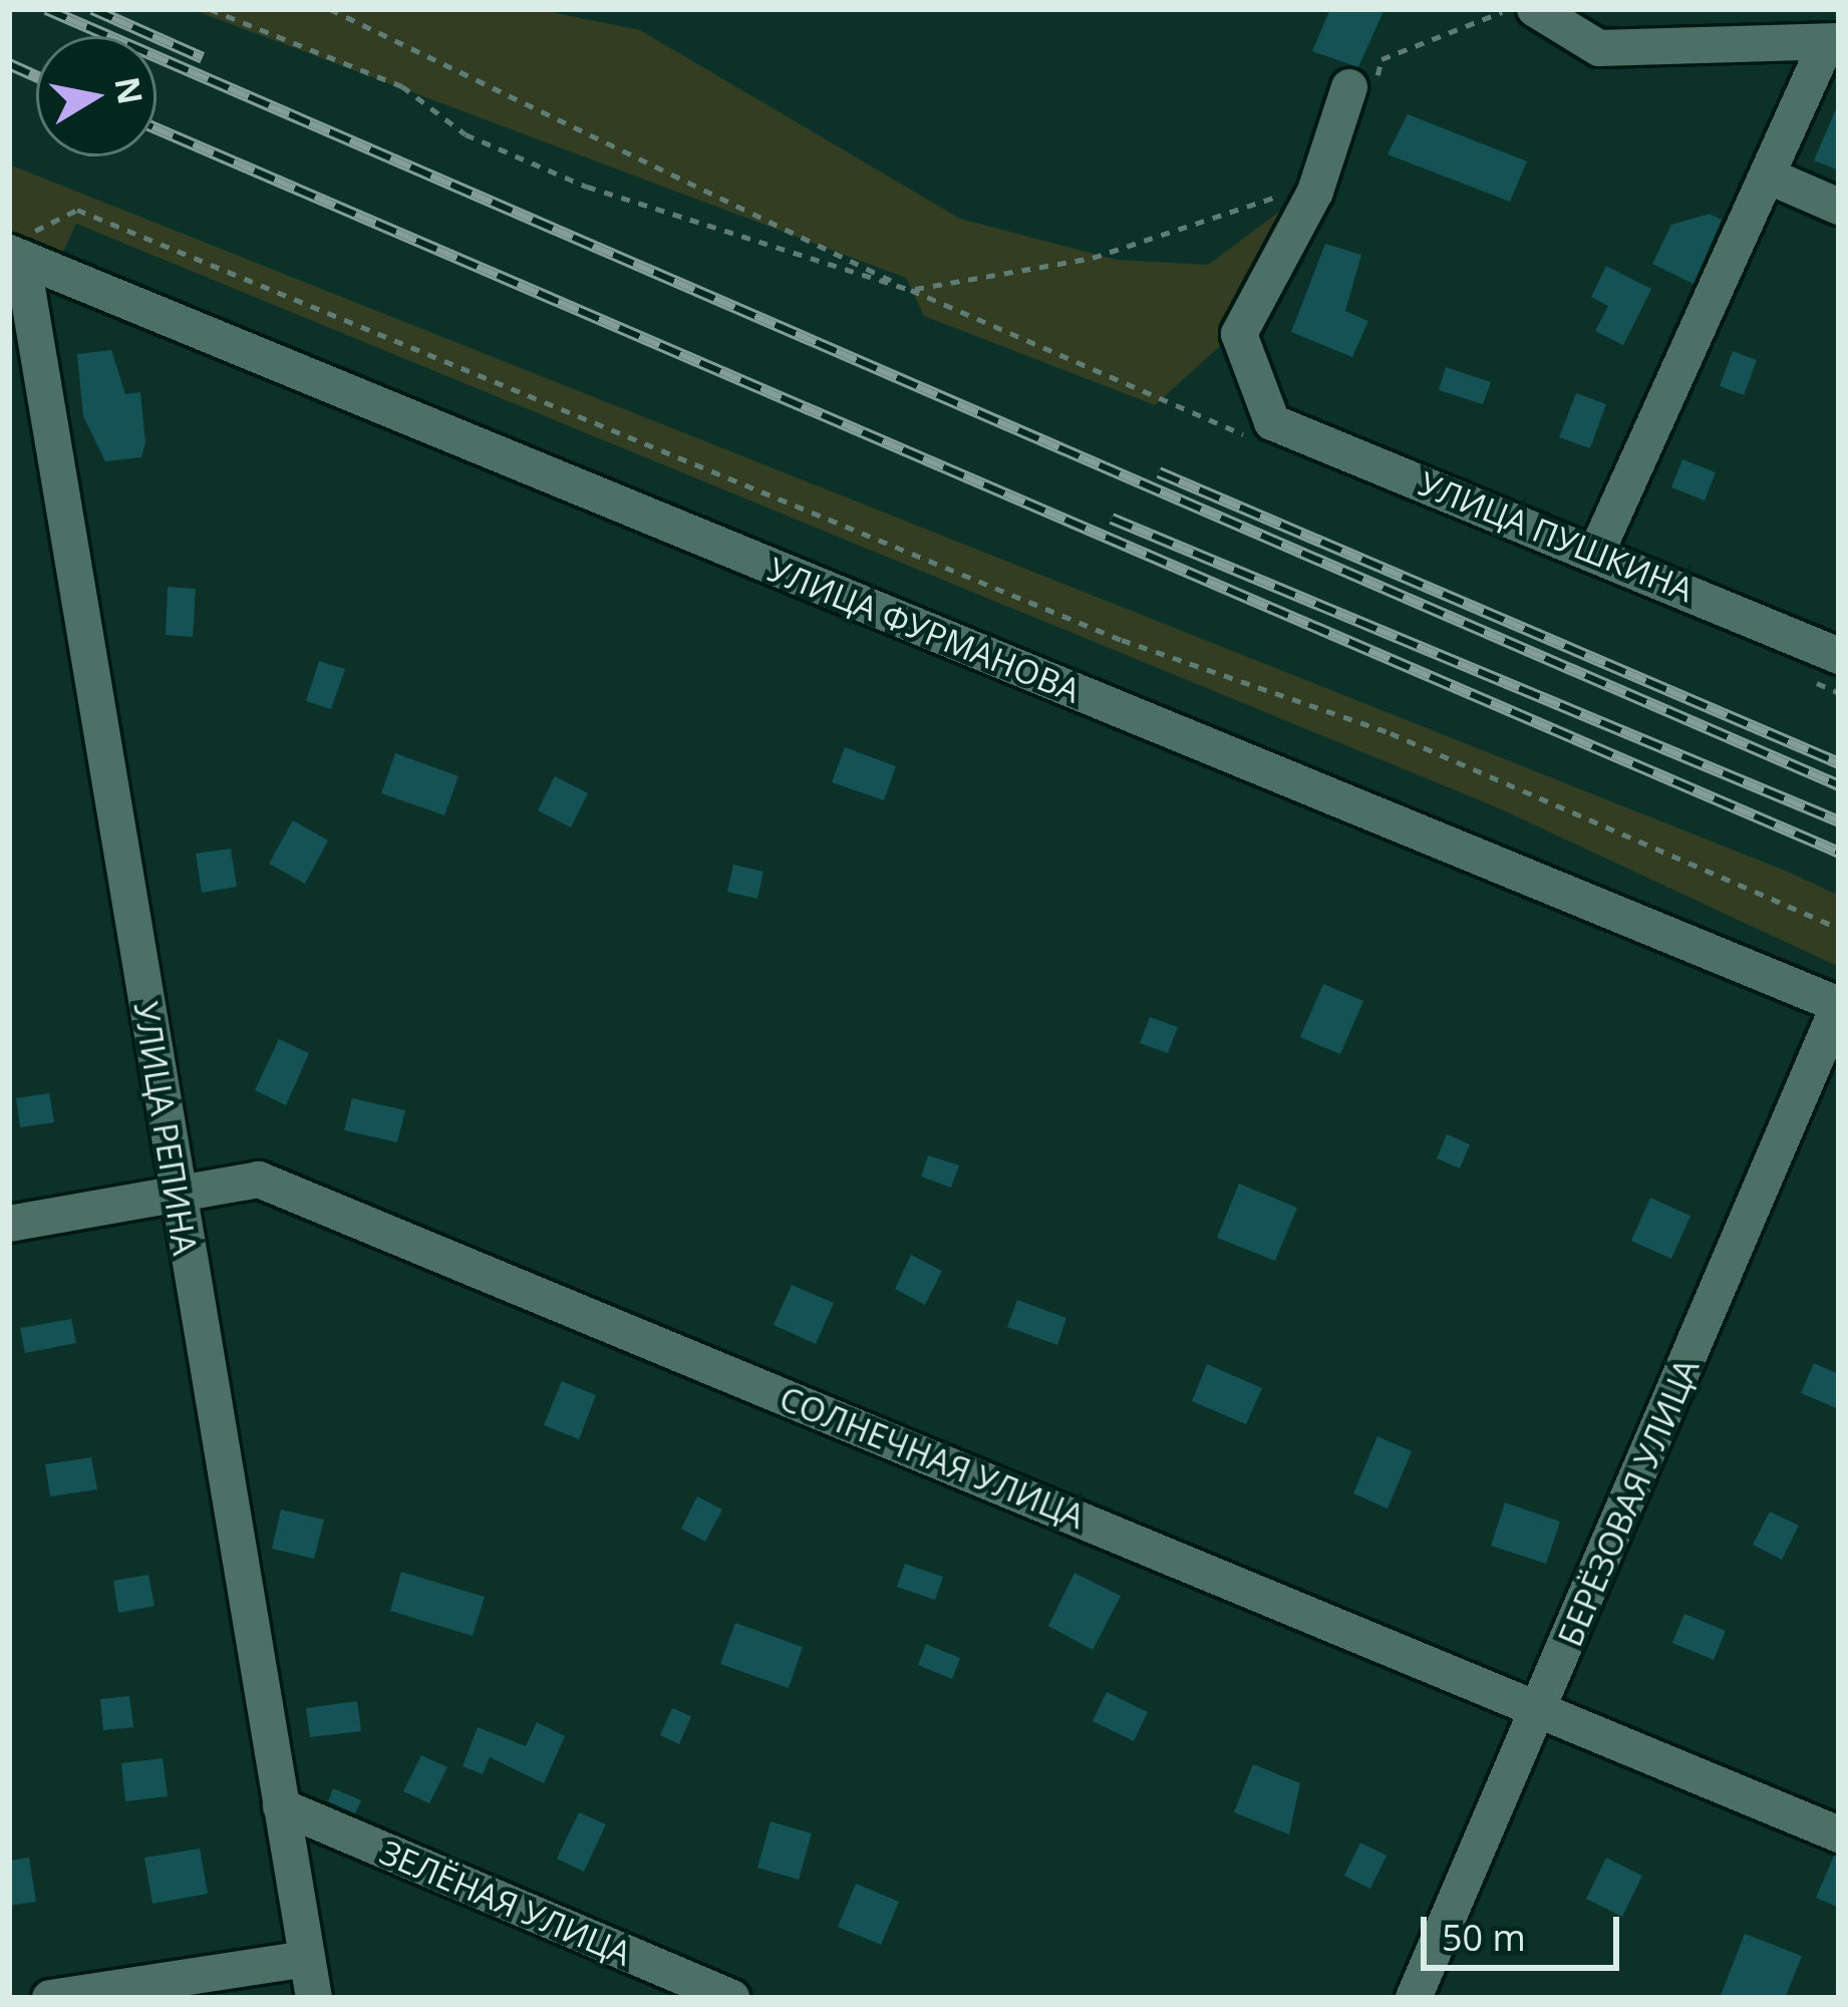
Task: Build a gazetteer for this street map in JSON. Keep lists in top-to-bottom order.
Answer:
{
  "streets": {
    "street": [
      "УЛИЦА ПУШКИНА",
      "УЛИЦА ФУРМАНОВА",
      "УЛИЦА РЕПИНА",
      "СОЛНЕЧНАЯ УЛИЦА",
      "БЕРЁЗОВАЯ УЛИЦА",
      "ЗЕЛЁНАЯ УЛИЦА"
    ]
  },
  "crossings": [
    ["УЛИЦА ФУРМАНОВА", "УЛИЦА РЕПИНА"],
    ["УЛИЦА ФУРМАНОВА", "БЕРЁЗОВАЯ УЛИЦА"],
    ["УЛИЦА РЕПИНА", "СОЛНЕЧНАЯ УЛИЦА"],
    ["УЛИЦА РЕПИНА", "ЗЕЛЁНАЯ УЛИЦА"],
    ["СОЛНЕЧНАЯ УЛИЦА", "БЕРЁЗОВАЯ УЛИЦА"]
  ],
  "scale_bar": "50 m",
  "north": "right"
}
